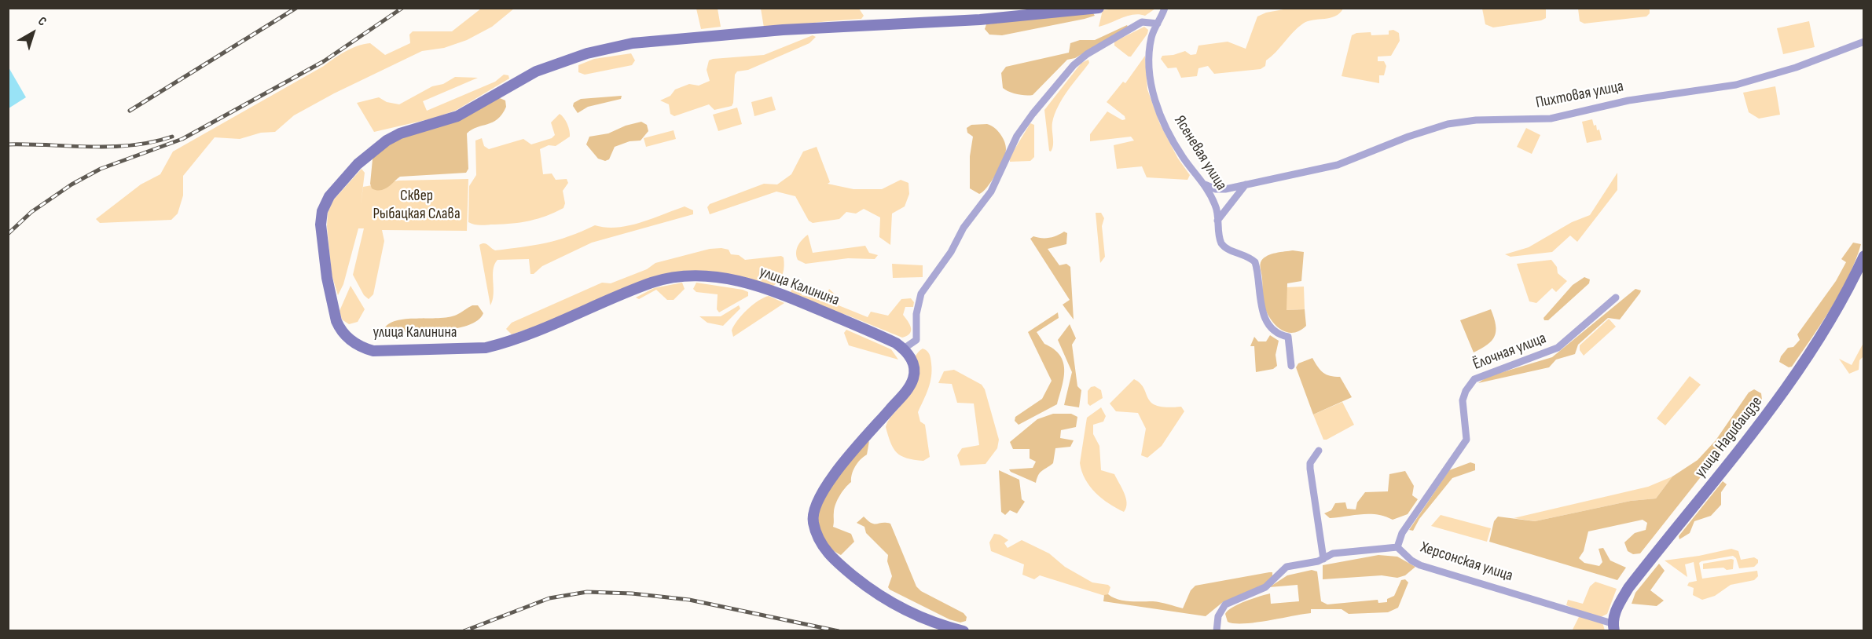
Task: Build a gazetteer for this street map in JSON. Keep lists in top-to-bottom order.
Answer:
{
  "streets": {
    "main road": ["улица Калинина", "улица Надибаидзе"],
    "street": [
      "Пихтовая улица",
      "Ясеневая улица",
      "Ёлочная улица",
      "Херсонская улица"
    ]
  },
  "crossings": [
    ["Пихтовая улица", "Ясеневая улица"],
    ["Ёлочная улица", "Херсонская улица"],
    ["улица Надибаидзе", "Херсонская улица"]
  ],
  "parks": ["Сквер Рыбацкая Слава"],
  "north": "top right"
}
